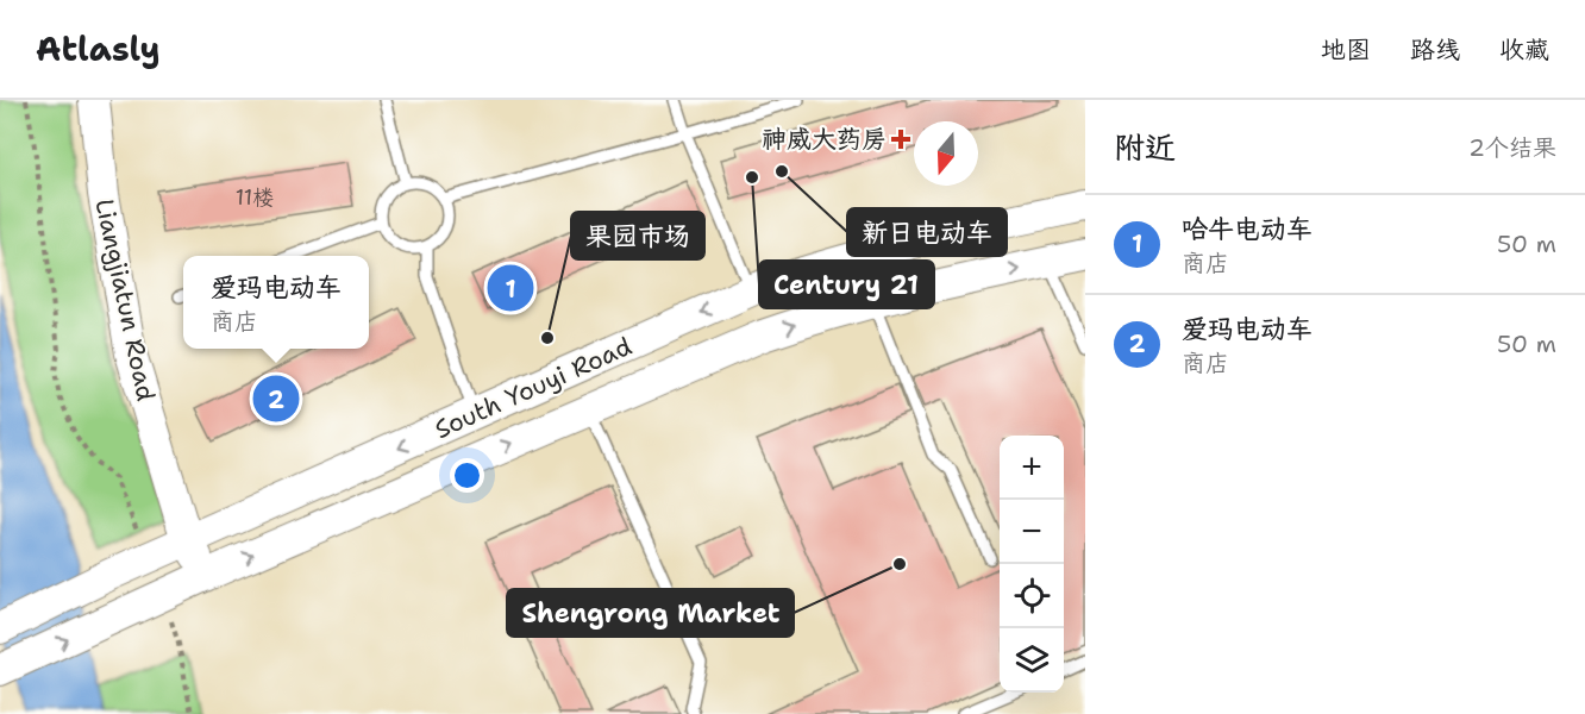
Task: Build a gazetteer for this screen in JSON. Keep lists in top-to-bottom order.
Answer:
{
  "streets": {
    "main road": ["Liangjiatun Road", "South Youyi Road"]
  },
  "crossings": [
    ["Liangjiatun Road", "South Youyi Road"]
  ],
  "places": {
    "health": ["神威大药房"],
    "other": [
      "新日电动车",
      "Century 21",
      "果园市场",
      "Shengrong Market"
    ]
  },
  "house_numbers": ["11楼"],
  "north": "bottom",
  "page": {
    "header": "Atlasly",
    "nav": ["地图", "路线", "收藏"],
    "heading": ["附近", "2个结果"],
    "list": [
      {
        "mark": "1",
        "name": "哈牛电动车",
        "note": "商店",
        "value": "50 m"
      },
      {
        "mark": "2",
        "name": "爱玛电动车",
        "note": "商店",
        "value": "50 m"
      }
    ],
    "popup": ["爱玛电动车", "商店"],
    "pins": ["1", "2"],
    "map_buttons": ["+", "−"]
  }
}
